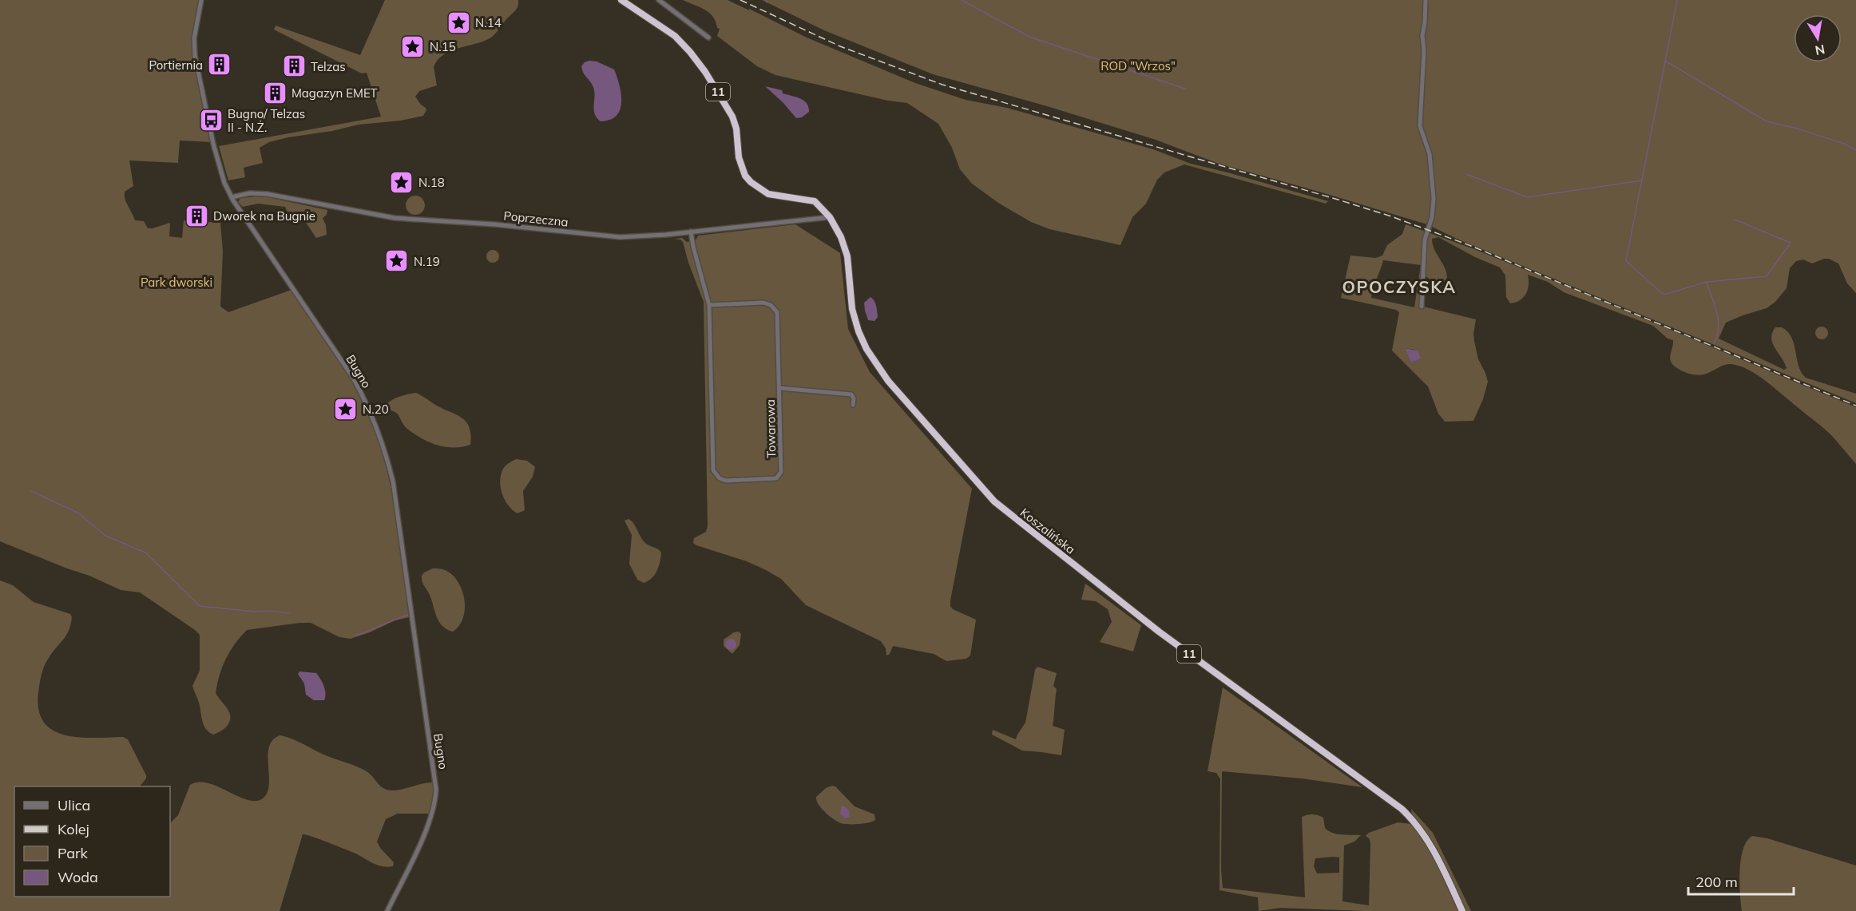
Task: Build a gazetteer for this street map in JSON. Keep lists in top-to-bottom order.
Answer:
{
  "streets": {
    "highway": ["11", "Koszalińska"],
    "street": ["Poprzeczna", "Bugno", "Towarowa"]
  },
  "crossings": [
    ["11", "Poprzeczna"],
    ["11", "Koszalińska"],
    ["Poprzeczna", "Bugno"],
    ["Poprzeczna", "Koszalińska"]
  ],
  "districts": ["OPOCZYSKA"],
  "parks": ["ROD \"Wrzos\"", "Park dworski"],
  "places": {
    "place": [
      "N.14",
      "N.15",
      "N.18",
      "N.19",
      "N.20"
    ],
    "building": [
      "Portiernia",
      "Telzas",
      "Magazyn EMET",
      "Dworek na Bugnie"
    ],
    "bus stop": ["Bugno/ Telzas II - N.Ż."]
  },
  "legend": [
    "Ulica",
    "Kolej",
    "Park",
    "Woda"
  ],
  "scale_bar": "200 m",
  "north": "bottom"
}
